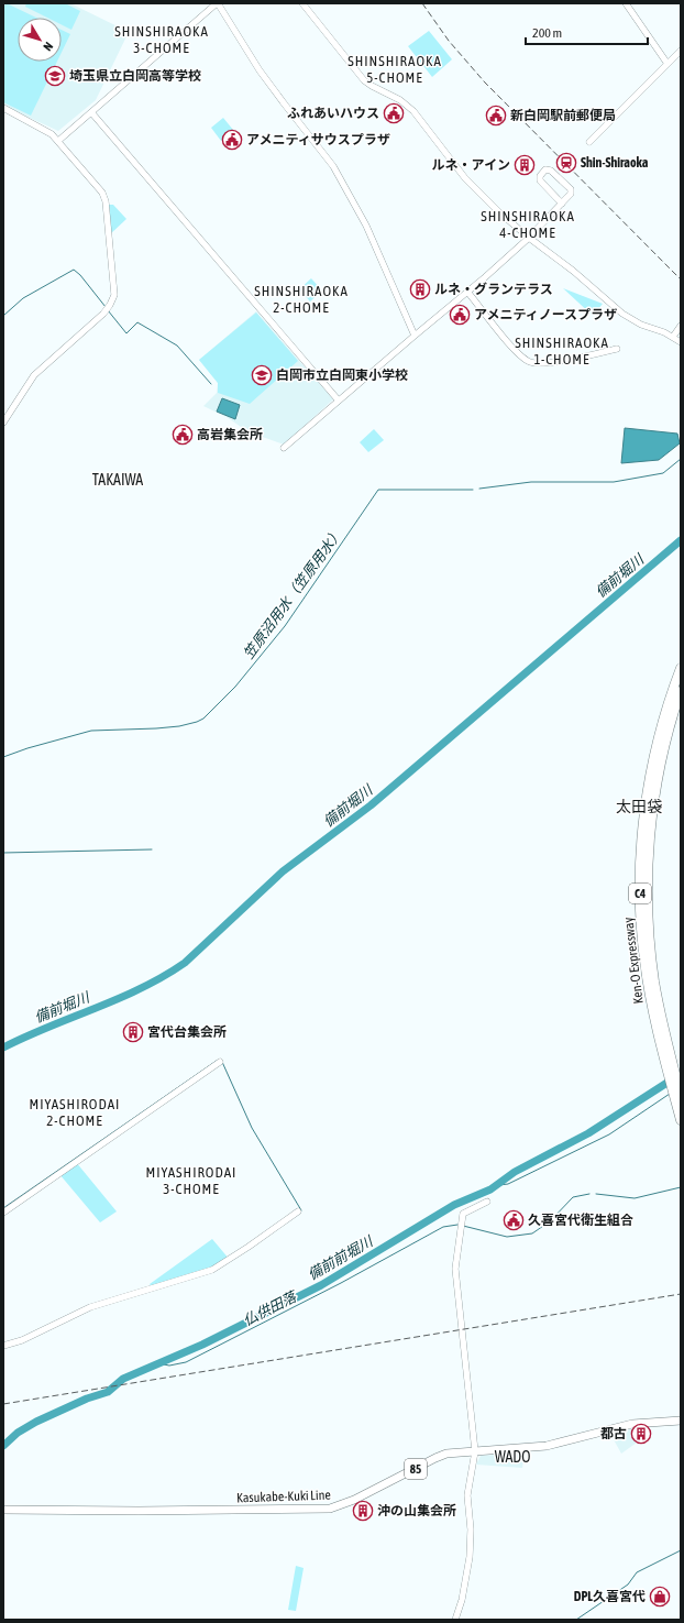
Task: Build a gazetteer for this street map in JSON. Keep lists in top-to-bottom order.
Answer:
{
  "streets": {
    "highway": ["C4", "Ken-O Expressway"],
    "main road": ["85", "Kasukabe-Kuki Line"]
  },
  "districts": [
    "SHINSHIRAOKA 3-CHOME",
    "SHINSHIRAOKA 5-CHOME",
    "SHINSHIRAOKA 4-CHOME",
    "SHINSHIRAOKA 2-CHOME",
    "SHINSHIRAOKA 1-CHOME",
    "TAKAIWA",
    "太田袋",
    "MIYASHIRODAI 2-CHOME",
    "MIYASHIRODAI 3-CHOME",
    "WADO"
  ],
  "water": [
    "備前堀川",
    "笠原沼用水（笠原用水）",
    "備前前堀川",
    "仏供田落"
  ],
  "places": {
    "school or university": ["埼玉県立白岡高等学校", "白岡市立白岡東小学校"],
    "public building": [
      "ふれあいハウス",
      "新白岡駅前郵便局",
      "アメニティサウスプラザ",
      "アメニティノースプラザ",
      "高岩集会所",
      "久喜宮代衛生組合"
    ],
    "station": ["Shin-Shiraoka"],
    "building": [
      "ルネ・アイン",
      "ルネ・グランテラス",
      "宮代台集会所",
      "都古",
      "沖の山集会所"
    ],
    "shop": ["DPL久喜宮代"]
  },
  "scale_bar": "200 m",
  "north": "bottom right"
}
